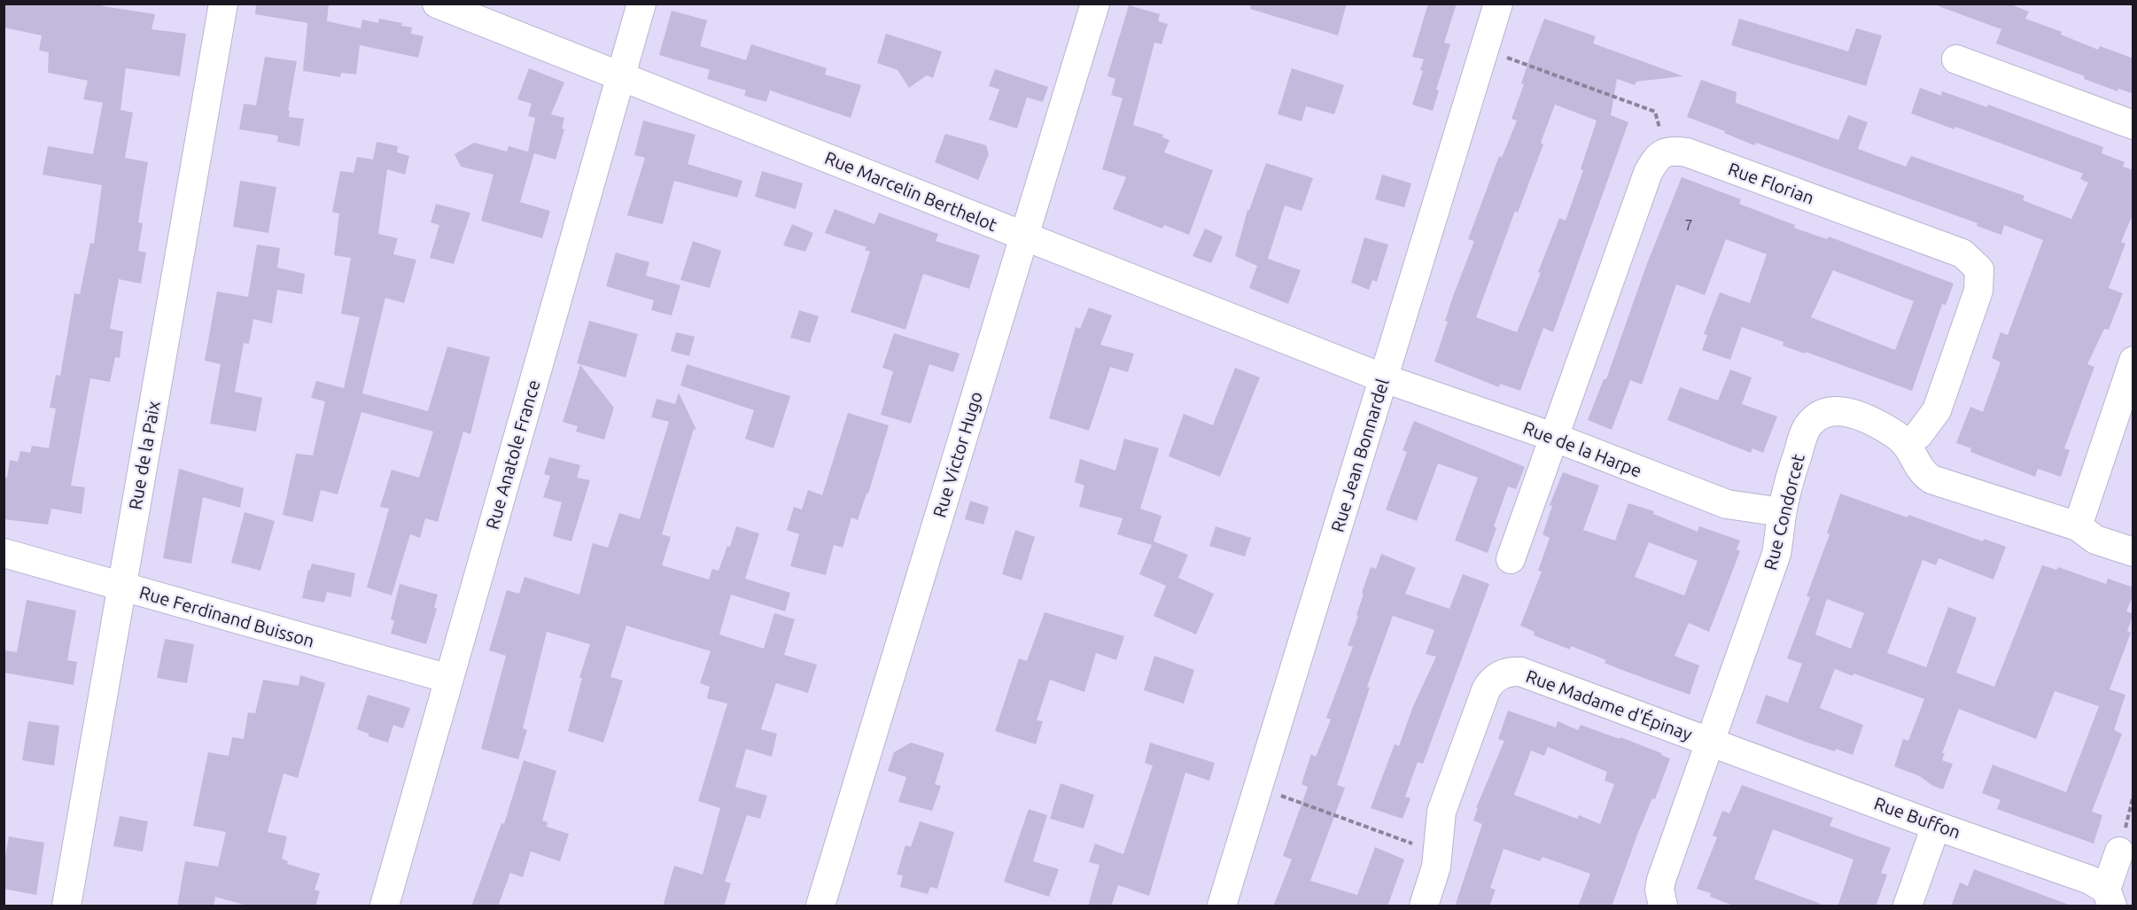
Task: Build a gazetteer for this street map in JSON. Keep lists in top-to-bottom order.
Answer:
{
  "streets": {
    "street": [
      "Rue Florian",
      "Rue Marcelin Berthelot",
      "Rue de la Harpe",
      "Rue Anatole France",
      "Rue Victor Hugo",
      "Rue de la Paix",
      "Rue Jean Bonnardel",
      "Rue Condorcet",
      "Rue Ferdinand Buisson",
      "Rue Madame d'Épinay",
      "Rue Buffon"
    ]
  },
  "crossings": [
    ["Rue Florian", "Rue Condorcet"],
    ["Rue Marcelin Berthelot", "Rue de la Harpe"],
    ["Rue Marcelin Berthelot", "Rue Anatole France"],
    ["Rue Marcelin Berthelot", "Rue Victor Hugo"],
    ["Rue Marcelin Berthelot", "Rue Jean Bonnardel"],
    ["Rue de la Harpe", "Rue Jean Bonnardel"],
    ["Rue de la Harpe", "Rue Condorcet"],
    ["Rue Anatole France", "Rue Ferdinand Buisson"],
    ["Rue de la Paix", "Rue Ferdinand Buisson"],
    ["Rue Condorcet", "Rue Madame d'Épinay"],
    ["Rue Condorcet", "Rue Buffon"],
    ["Rue Madame d'Épinay", "Rue Buffon"]
  ],
  "house_numbers": ["7"]
}
